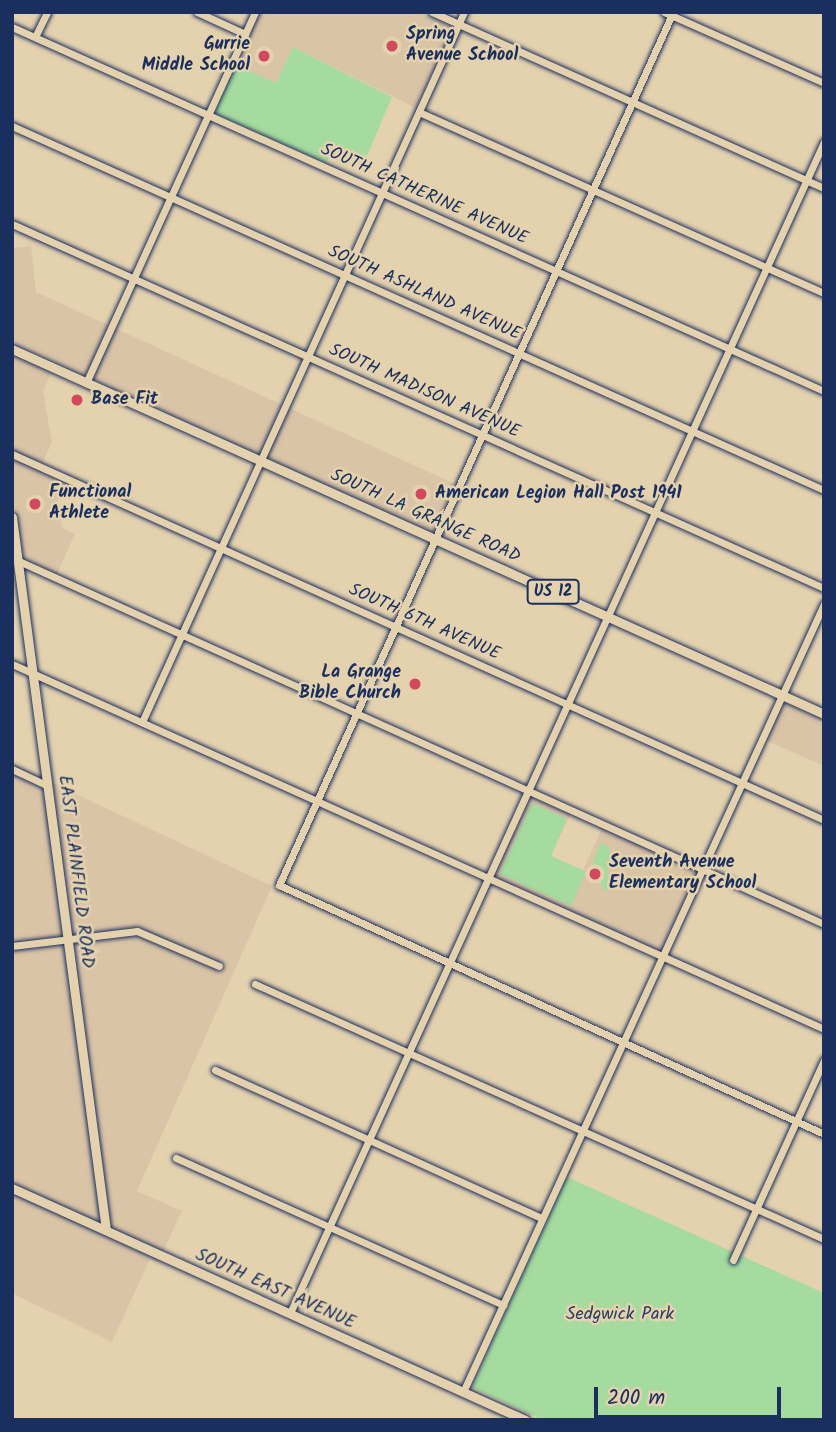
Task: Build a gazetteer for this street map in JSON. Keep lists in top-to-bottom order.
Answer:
{
  "streets": {
    "main road": [
      "SOUTH LA GRANGE ROAD",
      "US 12",
      "EAST PLAINFIELD ROAD",
      "SOUTH EAST AVENUE"
    ],
    "street": [
      "SOUTH CATHERINE AVENUE",
      "SOUTH ASHLAND AVENUE",
      "SOUTH MADISON AVENUE",
      "SOUTH 6TH AVENUE"
    ]
  },
  "crossings": [
    ["EAST PLAINFIELD ROAD", "SOUTH EAST AVENUE"]
  ],
  "parks": ["Sedgwick Park"],
  "places": [
    "Spring Avenue School",
    "Gurrie Middle School",
    "Base Fit",
    "American Legion Hall Post 1941",
    "Functional Athlete",
    "La Grange Bible Church",
    "Seventh Avenue Elementary School"
  ],
  "scale_bar": "200 m"
}
